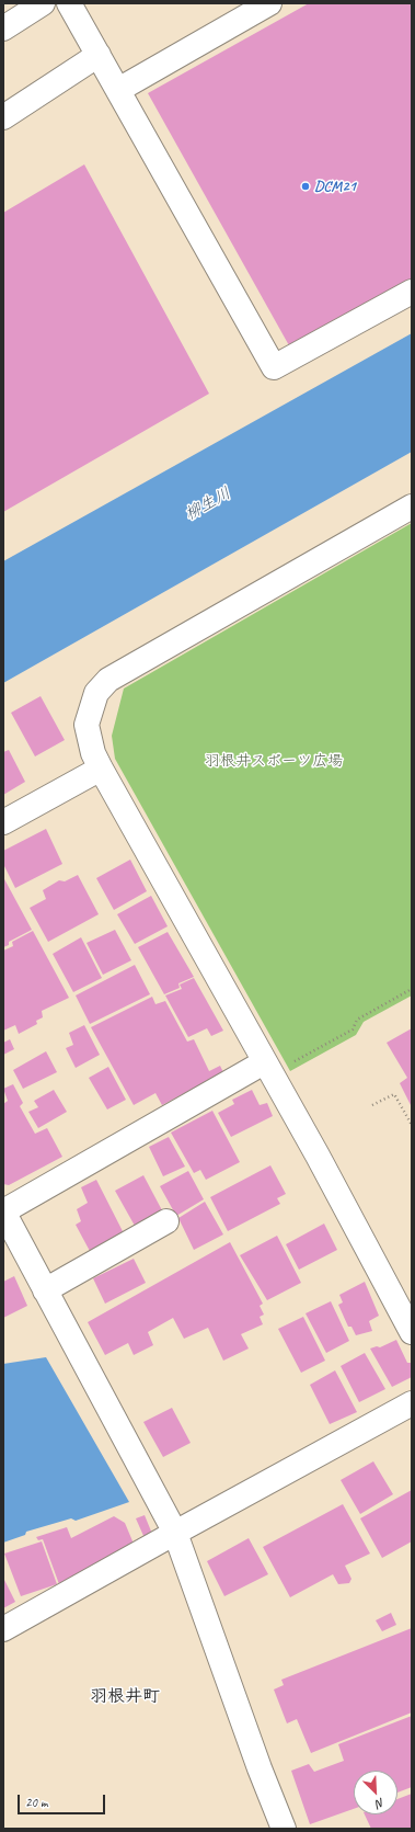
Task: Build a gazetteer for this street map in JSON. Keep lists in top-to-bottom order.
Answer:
{
  "districts": ["羽根井町"],
  "water": ["柳生川"],
  "parks": ["羽根井スポーツ広場"],
  "places": ["DCM21"],
  "scale_bar": "20 m",
  "north": "bottom right"
}
